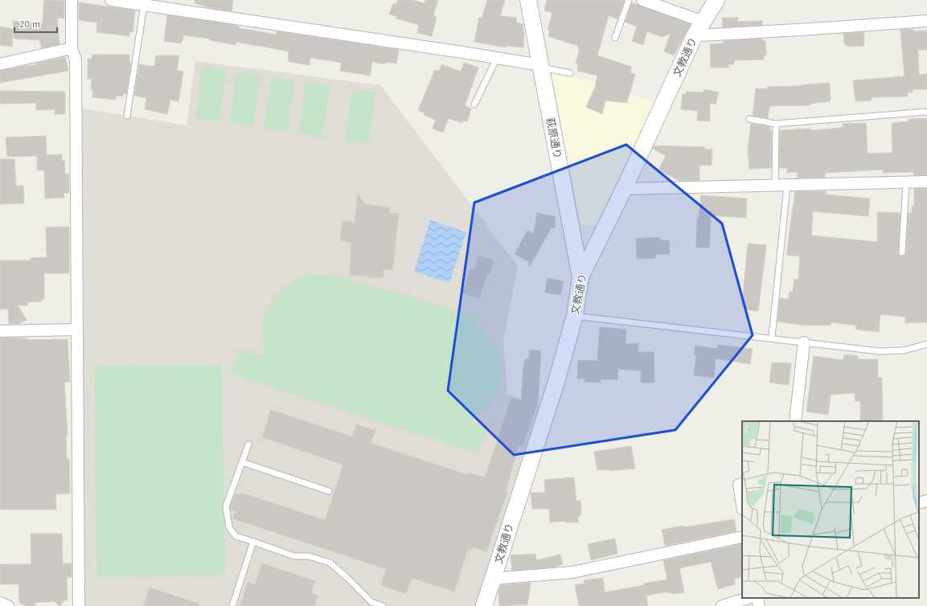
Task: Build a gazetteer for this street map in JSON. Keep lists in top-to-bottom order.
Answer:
{
  "streets": {
    "street": ["文教通り", "萩原通り"]
  },
  "crossings": [
    ["文教通り", "萩原通り"]
  ],
  "scale_bar": "20 m"
}
